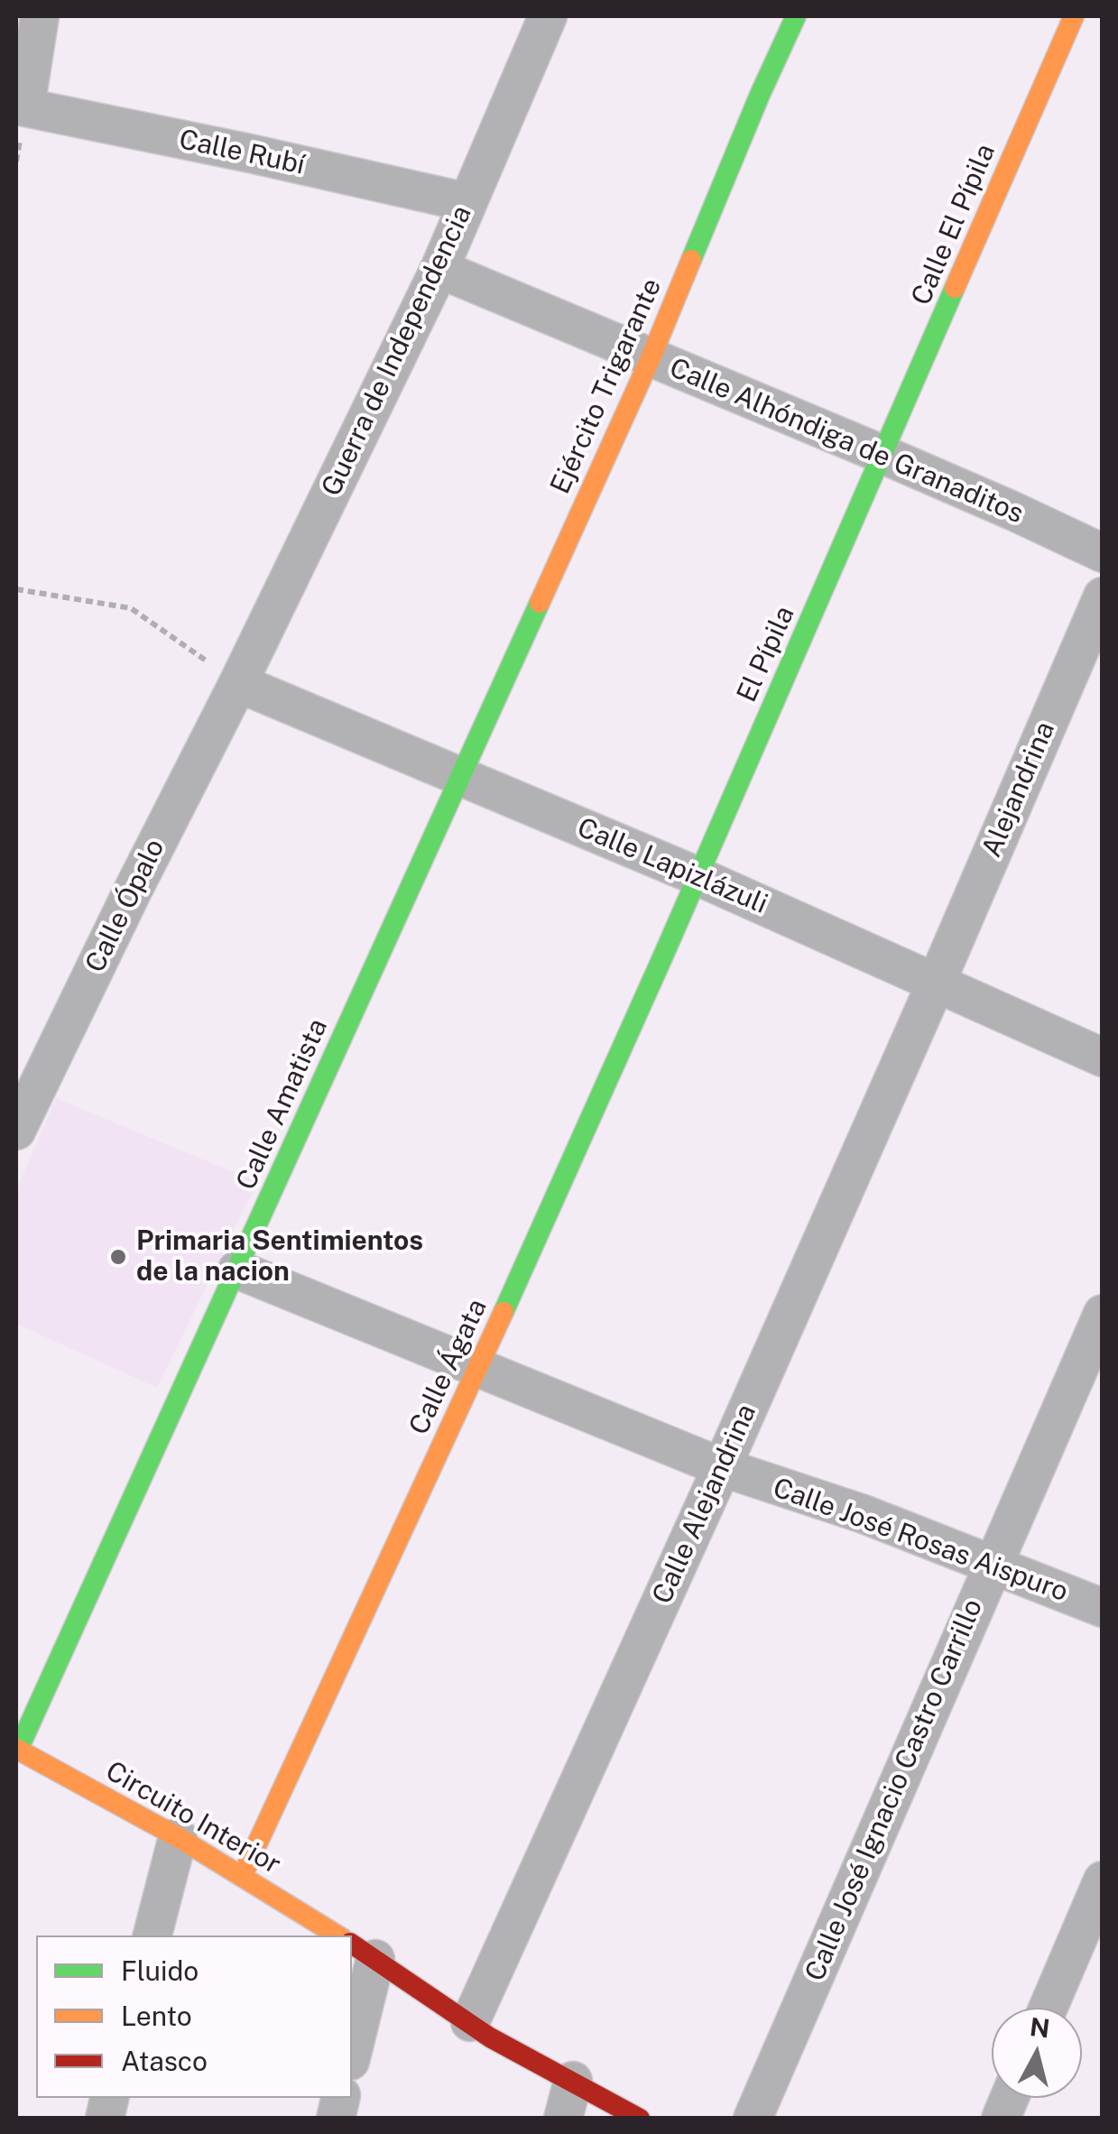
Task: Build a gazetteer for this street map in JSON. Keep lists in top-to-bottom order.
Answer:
{
  "streets": {
    "street": [
      "Calle Rubí",
      "Calle El Pípila",
      "Guerra de Independencia",
      "Ejército Trigarante",
      "Calle Alhóndiga de Granaditos",
      "El Pípila",
      "Alejandrina",
      "Calle Lapizlázuli",
      "Calle Ópalo",
      "Calle Amatista",
      "Calle Ágata",
      "Calle Alejandrina",
      "Calle José Rosas Aispuro",
      "Calle José Ignacio Castro Carrillo",
      "Circuito Interior"
    ]
  },
  "crossings": [
    ["Calle Rubí", "Guerra de Independencia"],
    ["Calle El Pípila", "Calle Alhóndiga de Granaditos"],
    ["Calle El Pípila", "El Pípila"],
    ["Guerra de Independencia", "Calle Alhóndiga de Granaditos"],
    ["Guerra de Independencia", "Calle Lapizlázuli"],
    ["Guerra de Independencia", "Calle Ópalo"],
    ["Ejército Trigarante", "Calle Alhóndiga de Granaditos"],
    ["Ejército Trigarante", "Calle Lapizlázuli"],
    ["Ejército Trigarante", "Calle Amatista"],
    ["Calle Alhóndiga de Granaditos", "El Pípila"],
    ["El Pípila", "Calle Lapizlázuli"],
    ["El Pípila", "Calle Ágata"],
    ["Alejandrina", "Calle Lapizlázuli"],
    ["Alejandrina", "Calle Alejandrina"],
    ["Calle Lapizlázuli", "Calle Ópalo"],
    ["Calle Lapizlázuli", "Calle Amatista"],
    ["Calle Lapizlázuli", "Calle Ágata"],
    ["Calle Lapizlázuli", "Calle Alejandrina"],
    ["Calle Amatista", "Calle José Rosas Aispuro"],
    ["Calle Amatista", "Circuito Interior"],
    ["Calle Ágata", "Calle José Rosas Aispuro"],
    ["Calle Ágata", "Circuito Interior"],
    ["Calle Alejandrina", "Calle José Rosas Aispuro"],
    ["Calle José Rosas Aispuro", "Calle José Ignacio Castro Carrillo"]
  ],
  "places": ["Primaria Sentimientos de la nacion"],
  "legend": ["Fluido", "Lento", "Atasco"],
  "north": "top"
}
